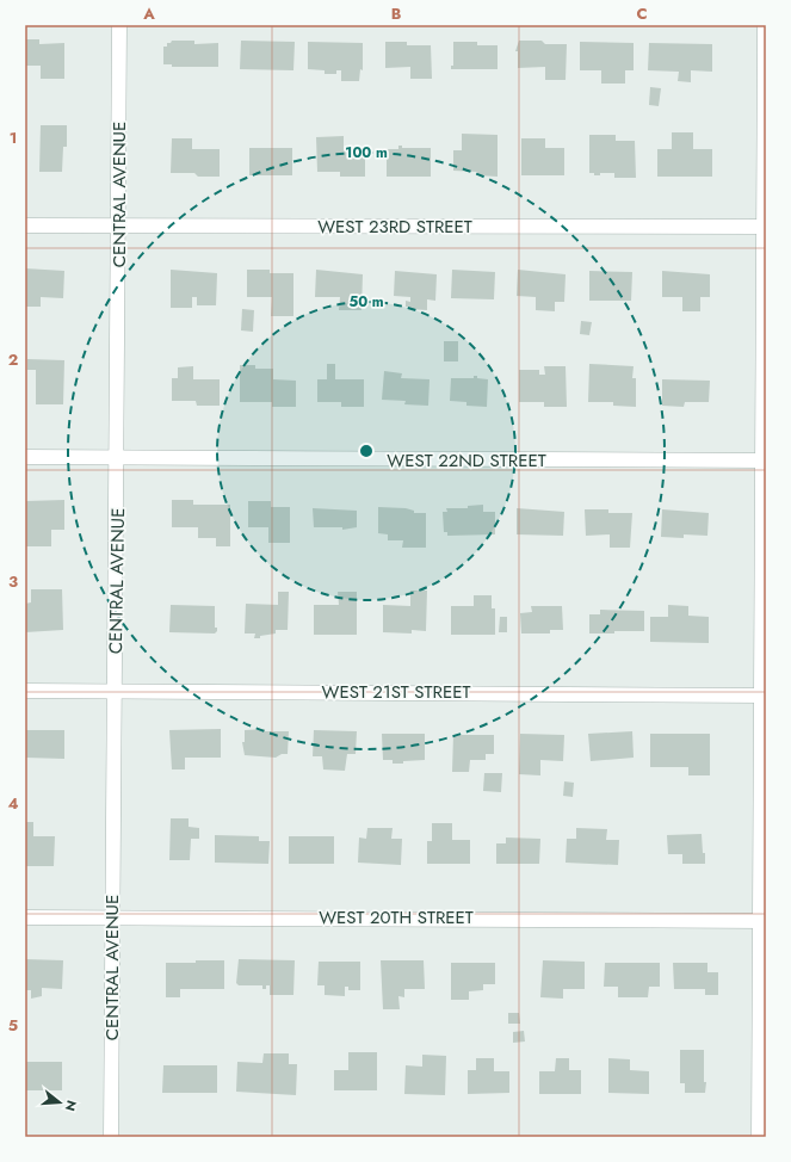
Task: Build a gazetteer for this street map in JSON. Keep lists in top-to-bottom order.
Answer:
{
  "streets": {
    "street": [
      "CENTRAL AVENUE",
      "WEST 23RD STREET",
      "WEST 22ND STREET",
      "WEST 21ST STREET",
      "WEST 20TH STREET"
    ]
  },
  "crossings": [
    ["CENTRAL AVENUE", "WEST 23RD STREET"],
    ["CENTRAL AVENUE", "WEST 22ND STREET"],
    ["CENTRAL AVENUE", "WEST 21ST STREET"],
    ["CENTRAL AVENUE", "WEST 20TH STREET"]
  ],
  "north": "right",
  "grid": {
    "columns": ["A", "B", "C"],
    "rows": [
      "1",
      "2",
      "3",
      "4",
      "5"
    ]
  },
  "rings": ["100 m", "50 m"]
}
